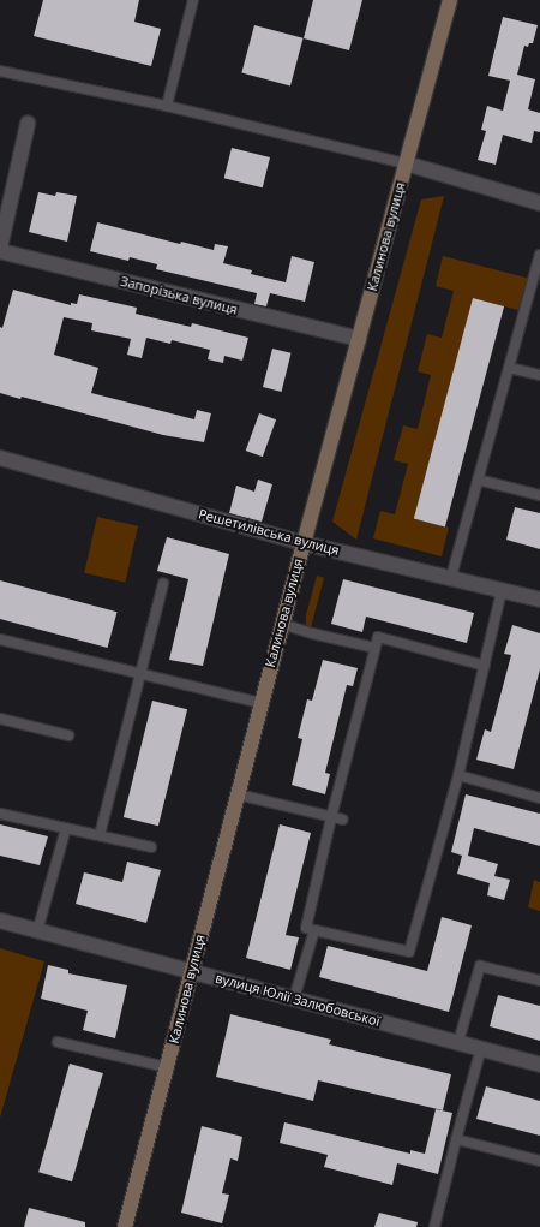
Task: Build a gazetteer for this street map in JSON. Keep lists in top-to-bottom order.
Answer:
{
  "streets": {
    "main road": ["Калинова вулиця"],
    "street": ["Запорізька вулиця", "Решетилівська вулиця", "вулиця Юлії Залюбовської"]
  },
  "crossings": [
    ["Калинова вулиця", "Запорізька вулиця"],
    ["Калинова вулиця", "Решетилівська вулиця"],
    ["Калинова вулиця", "вулиця Юлії Залюбовської"]
  ]
}
